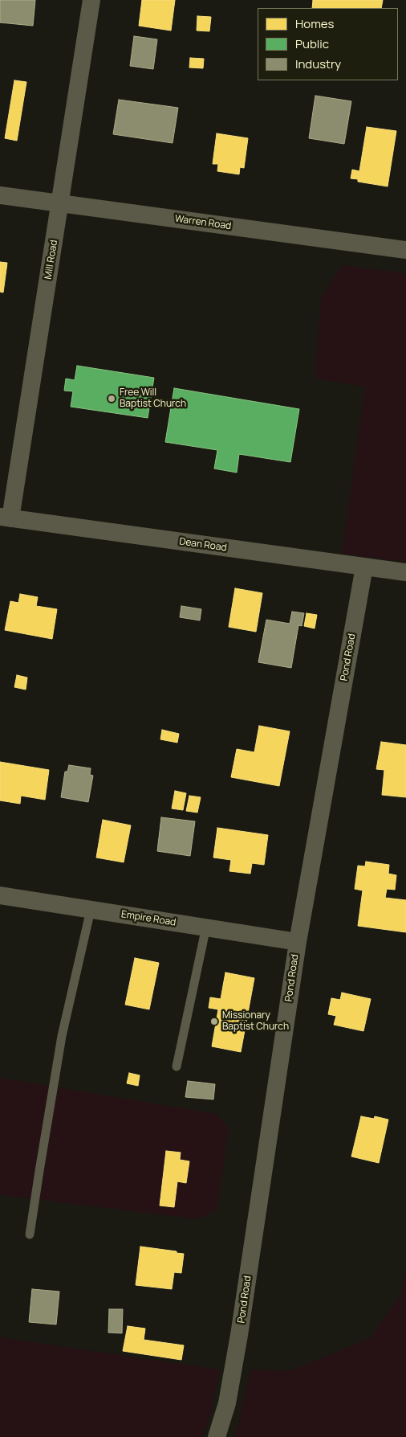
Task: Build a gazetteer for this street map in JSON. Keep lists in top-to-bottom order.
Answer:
{
  "streets": {
    "street": [
      "Warren Road",
      "Mill Road",
      "Dean Road",
      "Pond Road",
      "Empire Road"
    ]
  },
  "crossings": [
    ["Warren Road", "Mill Road"],
    ["Mill Road", "Dean Road"],
    ["Dean Road", "Pond Road"],
    ["Pond Road", "Empire Road"]
  ],
  "places": ["Free Will Baptist Church", "Missionary Baptist Church"],
  "legend": ["Homes", "Public", "Industry"]
}
